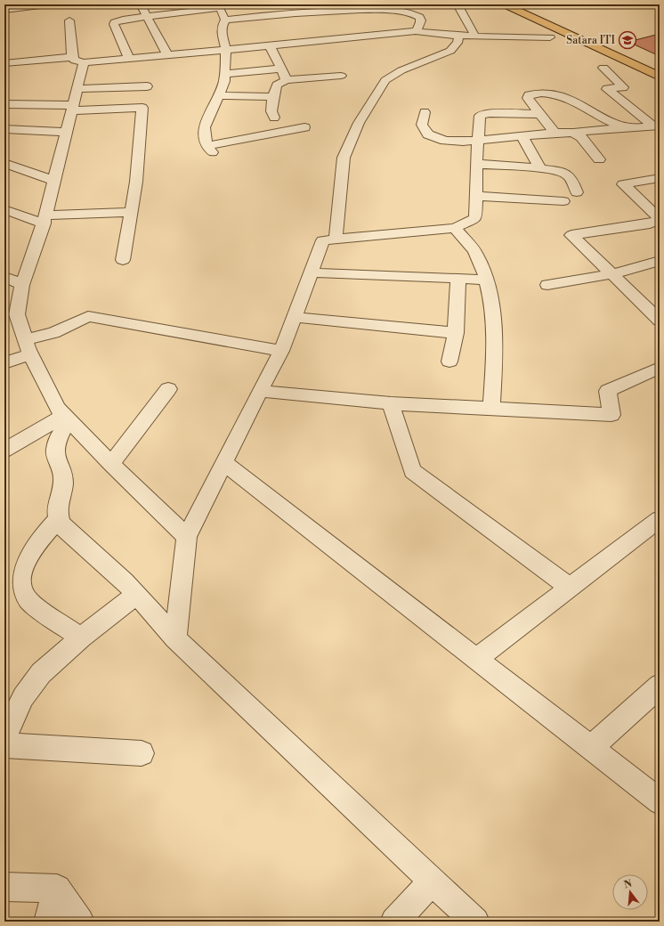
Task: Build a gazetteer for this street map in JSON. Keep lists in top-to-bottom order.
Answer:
{
  "places": {
    "school or university": ["Satara ITI"]
  },
  "north": "top"
}
